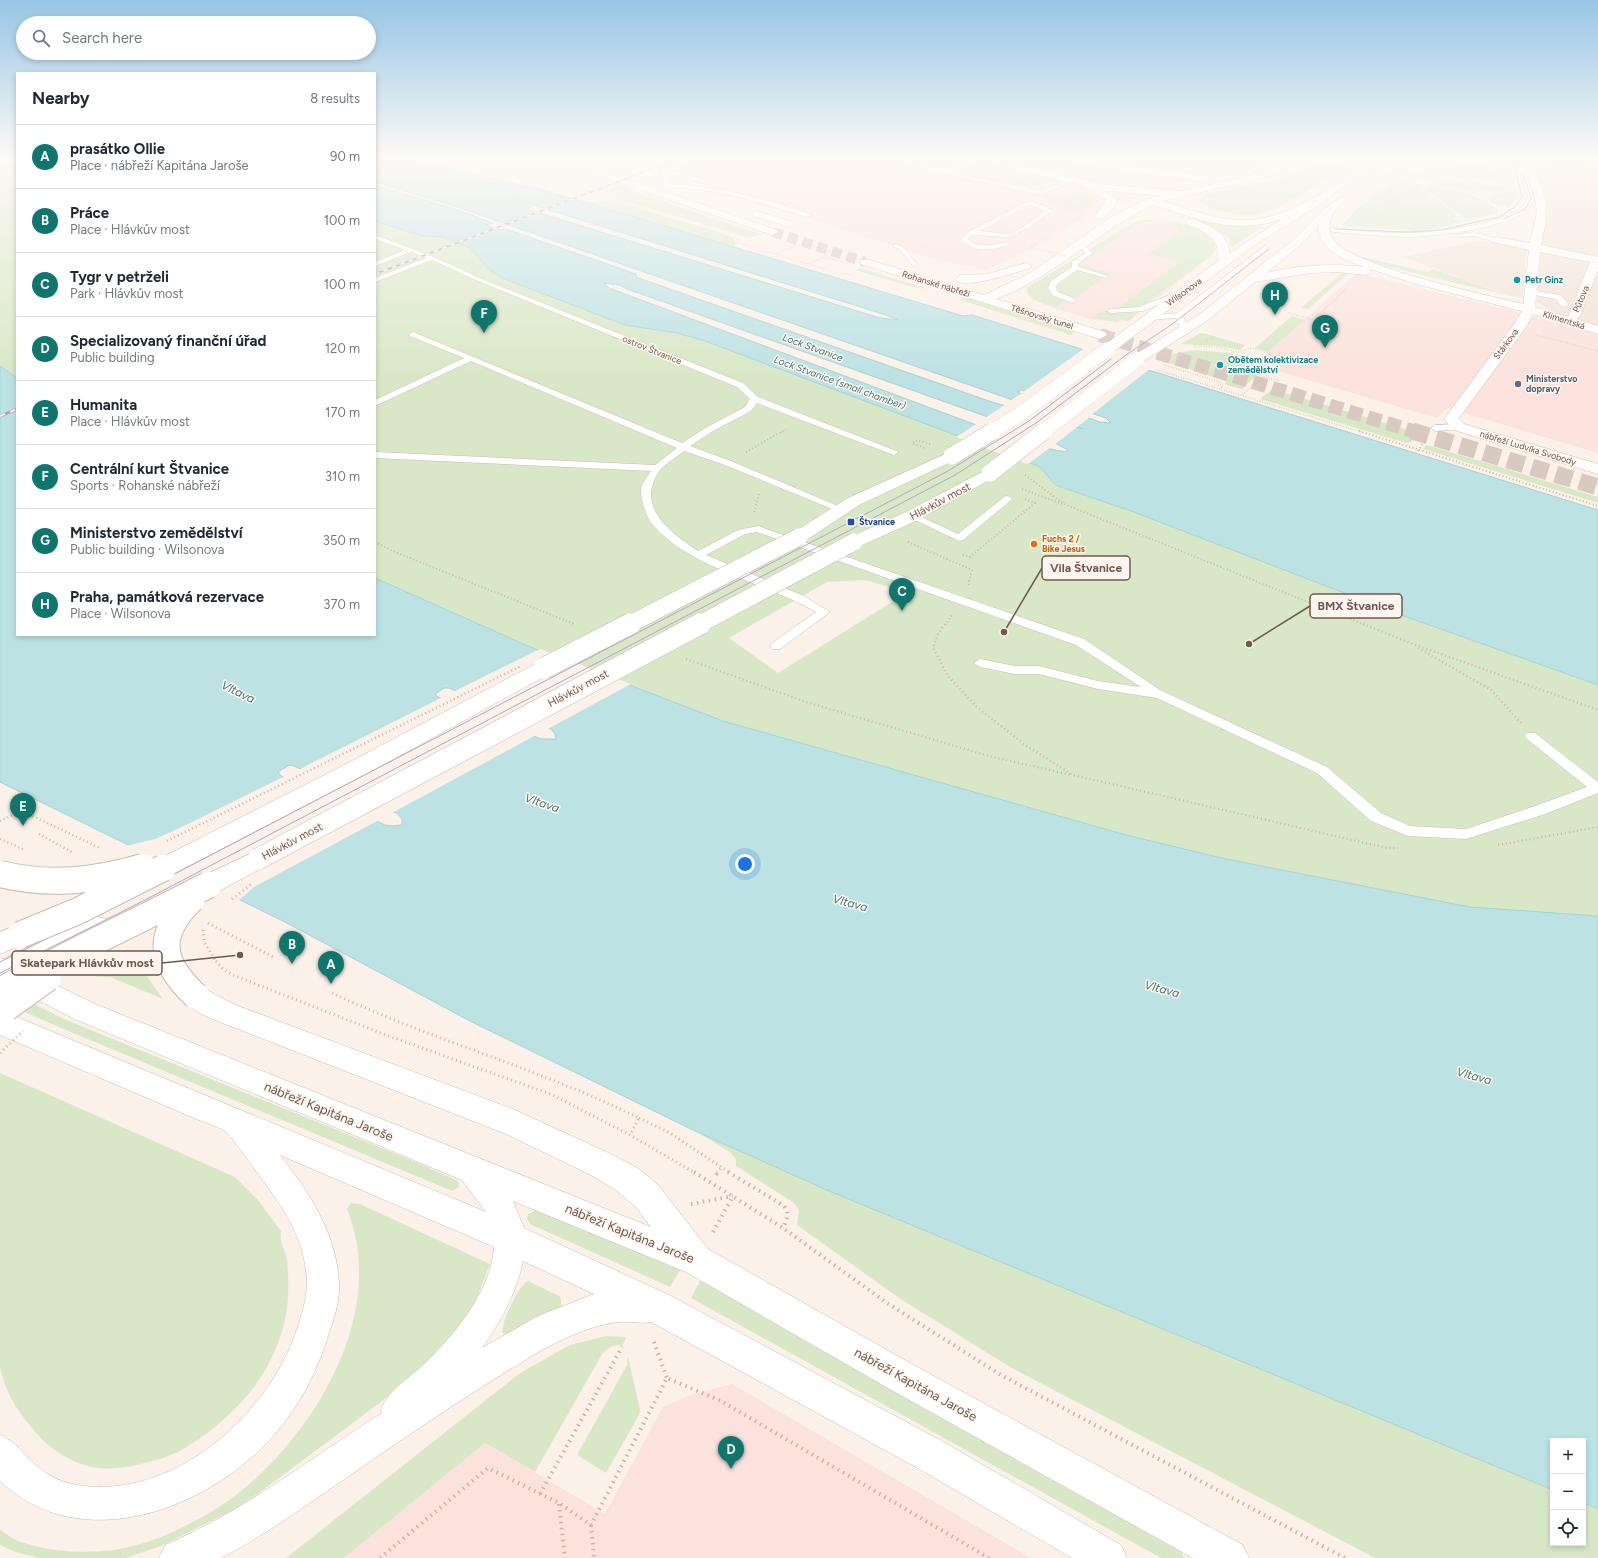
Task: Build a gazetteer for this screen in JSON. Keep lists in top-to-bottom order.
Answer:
{
  "streets": {
    "main road": [
      "Rohanské nábřeží",
      "Wilsonova",
      "Půtova",
      "Těšnovský tunel",
      "Klimentská",
      "Stárkova",
      "nábřeží Ludvíka Svobody",
      "Hlávkův most",
      "nábřeží Kapitána Jaroše"
    ],
    "lane": ["ostrov Štvanice"]
  },
  "crossings": [
    ["Rohanské nábřeží", "Těšnovský tunel"],
    ["Klimentská", "Stárkova"],
    ["Stárkova", "nábřeží Ludvíka Svobody"]
  ],
  "water": ["Lock Stvanice", "Lock Stvanice (small chamber)", "Vltava"],
  "places": {
    "other": [
      "Petr Ginz",
      "Obětem kolektivizace zemědělství",
      "Ministerstvo dopravy",
      "Fuchs 2 / Bike Jesus",
      "Vila Štvanice",
      "BMX Štvanice",
      "Skatepark Hlávkův most"
    ],
    "transit": ["Štvanice"]
  },
  "page": {
    "search": "Search here",
    "heading": ["Nearby", "8 results"],
    "list": [
      {
        "mark": "A",
        "name": "prasátko Ollie",
        "note": "Place · nábřeží Kapitána Jaroše",
        "value": "90 m"
      },
      {
        "mark": "B",
        "name": "Práce",
        "note": "Place · Hlávkův most",
        "value": "100 m"
      },
      {
        "mark": "C",
        "name": "Tygr v petrželi",
        "note": "Park · Hlávkův most",
        "value": "100 m"
      },
      {
        "mark": "D",
        "name": "Specializovaný finanční úřad",
        "note": "Public building",
        "value": "120 m"
      },
      {
        "mark": "E",
        "name": "Humanita",
        "note": "Place · Hlávkův most",
        "value": "170 m"
      },
      {
        "mark": "F",
        "name": "Centrální kurt Štvanice",
        "note": "Sports · Rohanské nábřeží",
        "value": "310 m"
      },
      {
        "mark": "G",
        "name": "Ministerstvo zemědělství",
        "note": "Public building · Wilsonova",
        "value": "350 m"
      },
      {
        "mark": "H",
        "name": "Praha, památková rezervace",
        "note": "Place · Wilsonova",
        "value": "370 m"
      }
    ],
    "pins": [
      "H",
      "F",
      "G",
      "C",
      "E",
      "B",
      "A",
      "D"
    ],
    "map_buttons": ["+", "−"]
  }
}
